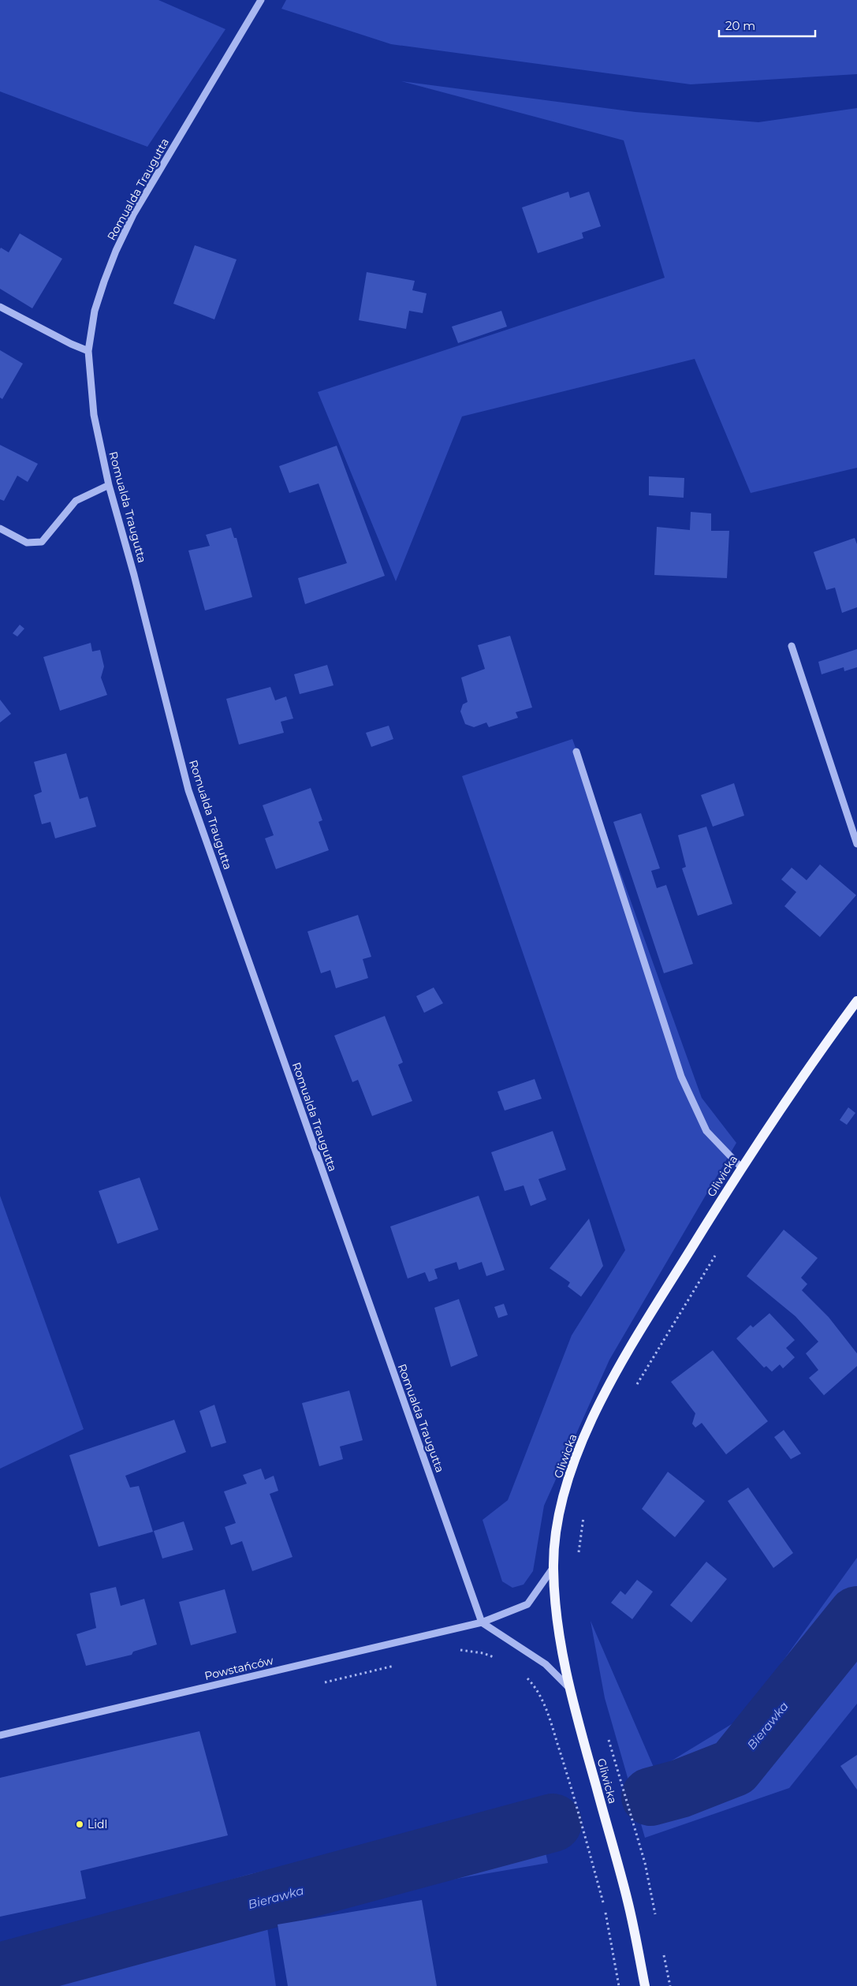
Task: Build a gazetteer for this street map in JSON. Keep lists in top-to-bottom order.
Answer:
{
  "streets": {
    "main road": ["Gliwicka"],
    "street": ["Romualda Traugutta", "Powstańców"]
  },
  "crossings": [
    ["Romualda Traugutta", "Powstańców"],
    ["Gliwicka", "Powstańców"]
  ],
  "water": ["Bierawka"],
  "places": ["Lidl"],
  "scale_bar": "20 m"
}
